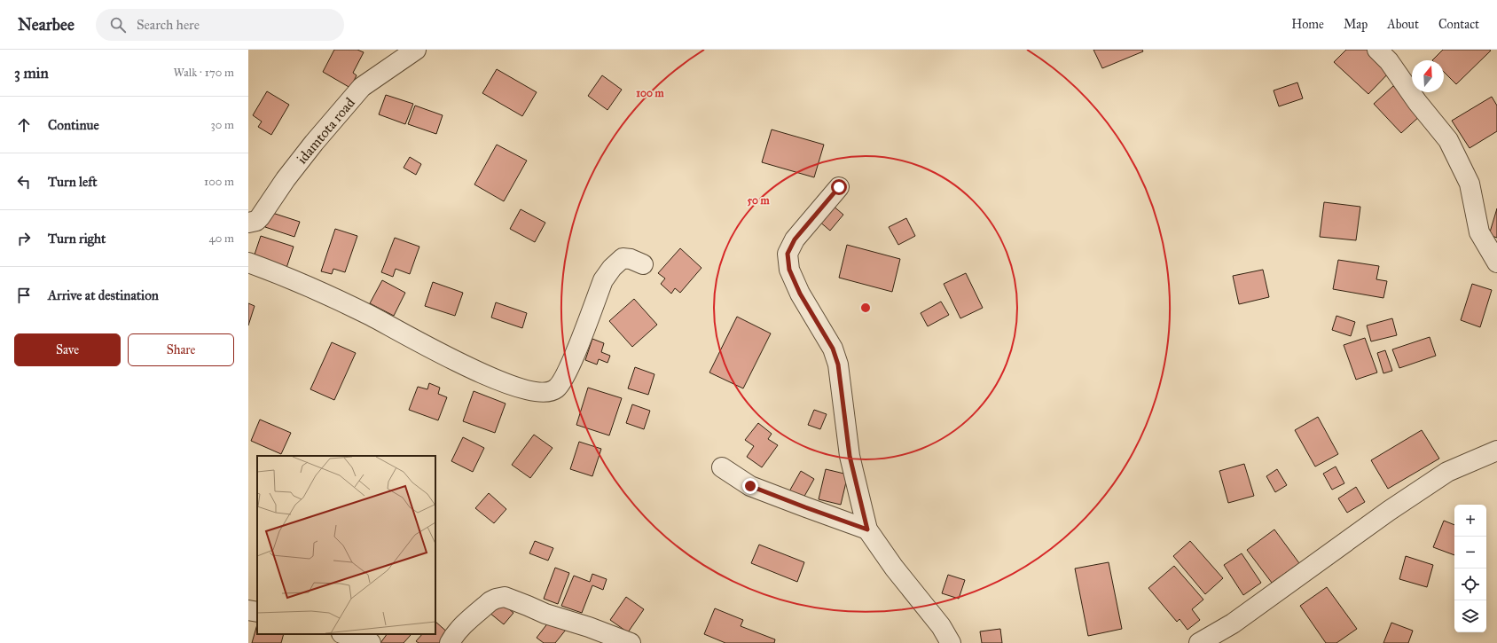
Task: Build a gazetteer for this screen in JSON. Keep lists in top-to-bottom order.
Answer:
{
  "streets": {
    "street": ["idamtota road"]
  },
  "north": "top",
  "page": {
    "header": "Nearbee",
    "search": "Search here",
    "nav": [
      "Home",
      "Map",
      "About",
      "Contact"
    ],
    "heading": ["3 min", "Walk · 170 m"],
    "list": [
      ["Continue", "30 m"],
      ["Turn left", "100 m"],
      ["Turn right", "40 m"],
      "Arrive at destination"
    ],
    "buttons": ["Save", "Share"],
    "map_buttons": ["+", "−"]
  },
  "rings": ["100 m", "50 m"]
}
